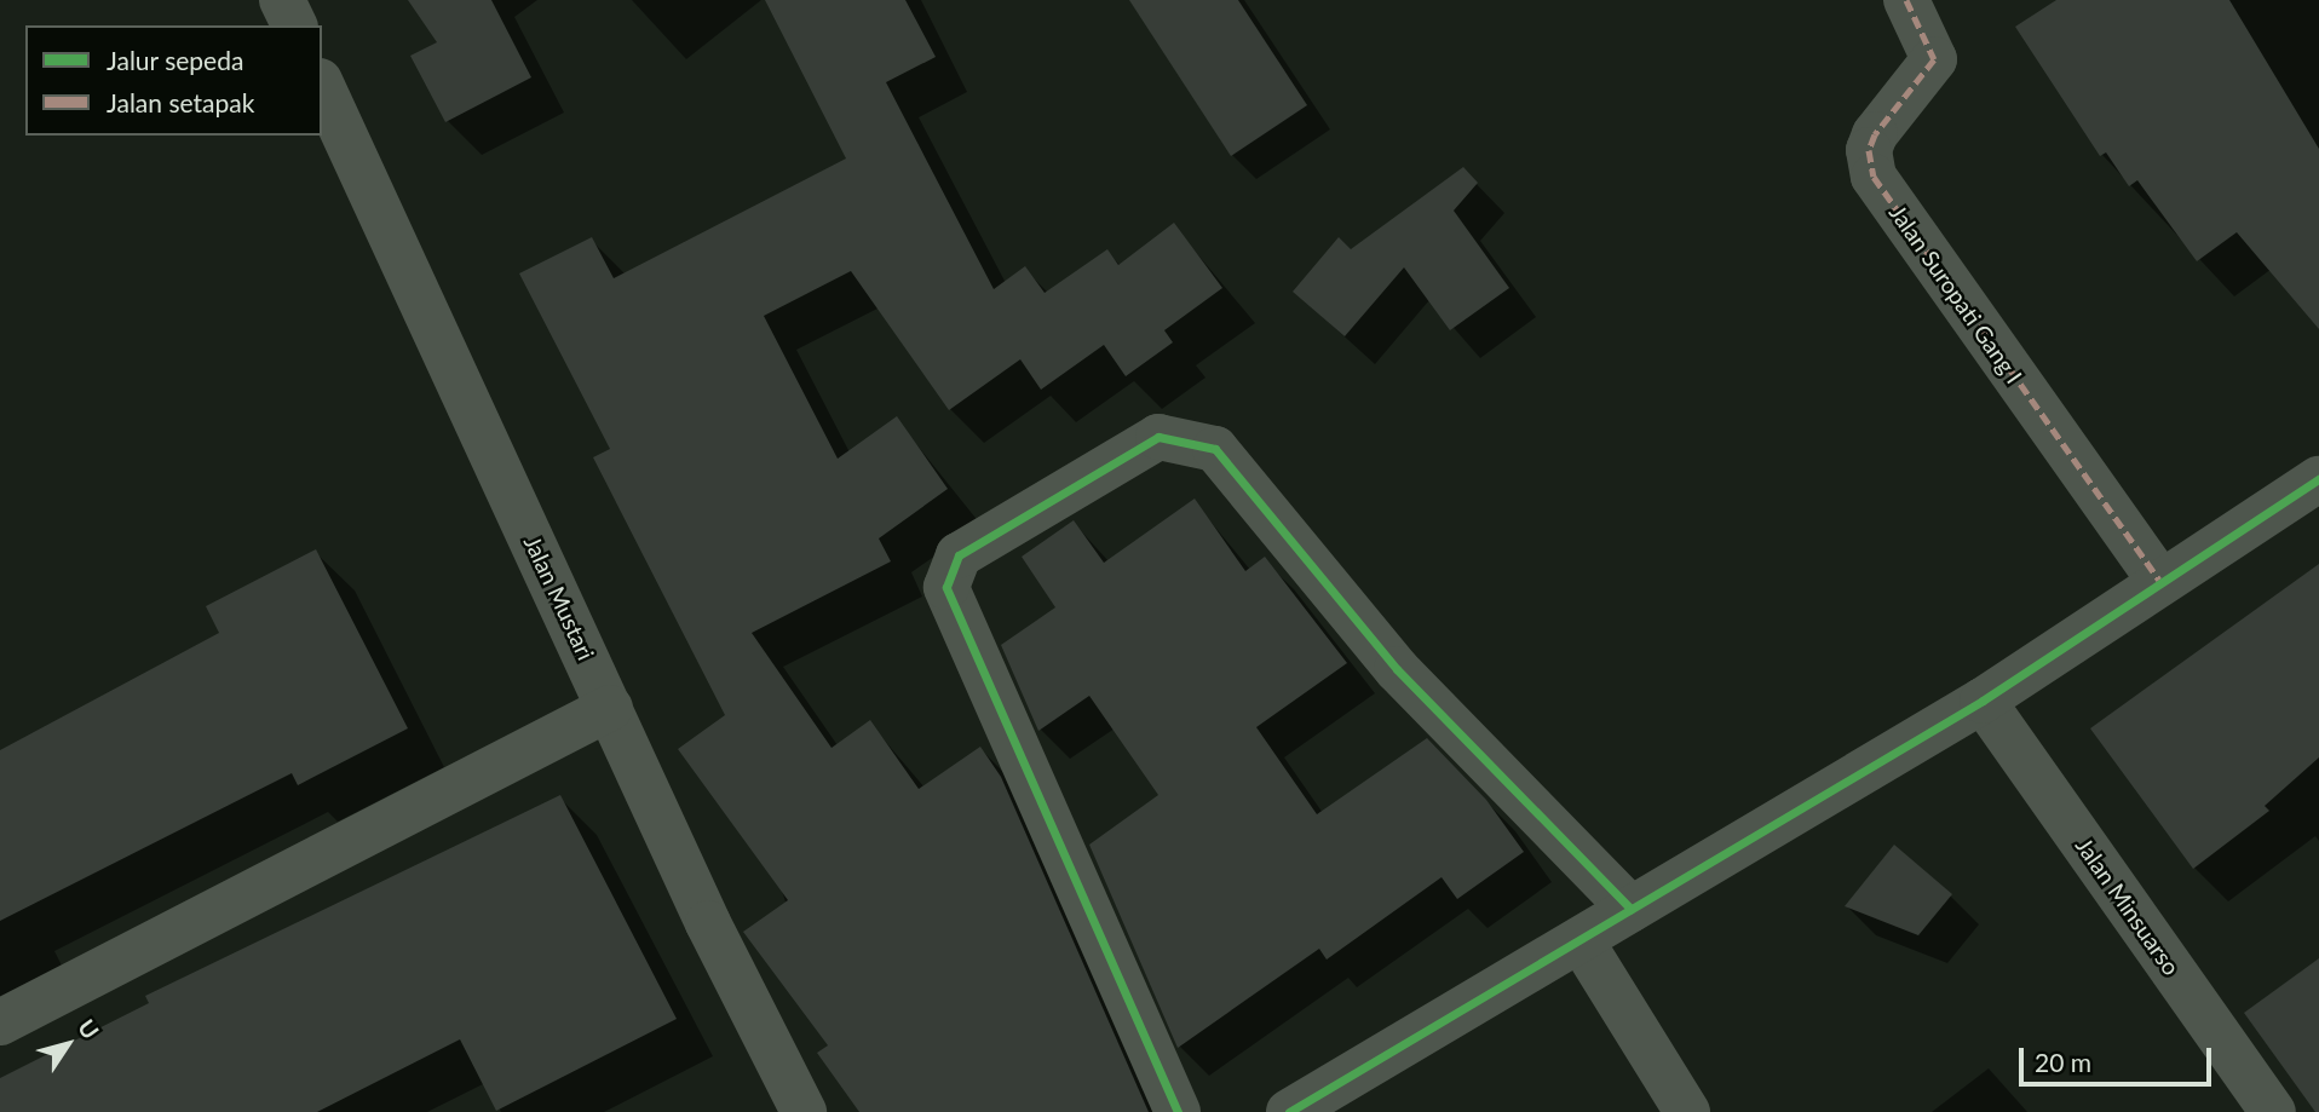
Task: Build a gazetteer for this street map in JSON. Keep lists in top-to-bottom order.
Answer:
{
  "streets": {
    "street": ["Jalan Suropati Gang I", "Jalan Mustari", "Jalan Minsuarso"]
  },
  "legend": ["Jalur sepeda", "Jalan setapak"],
  "scale_bar": "20 m",
  "north": "top right"
}
